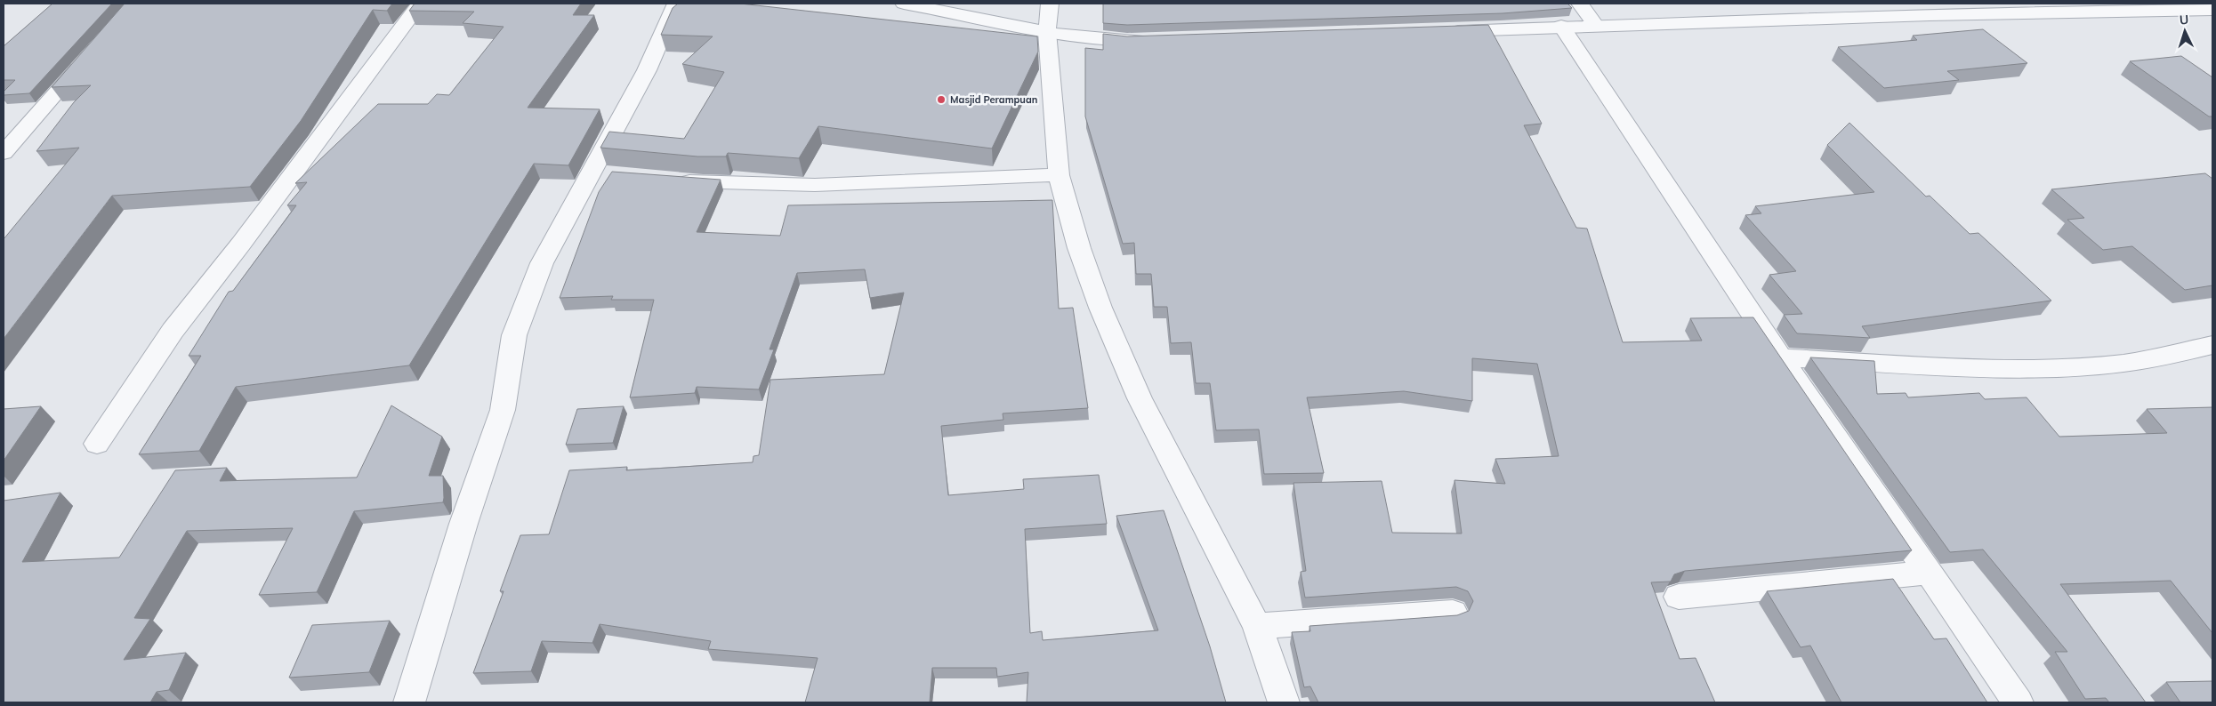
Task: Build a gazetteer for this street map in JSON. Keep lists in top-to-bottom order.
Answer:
{
  "places": ["Masjid Perampuan"],
  "north": "top"
}
